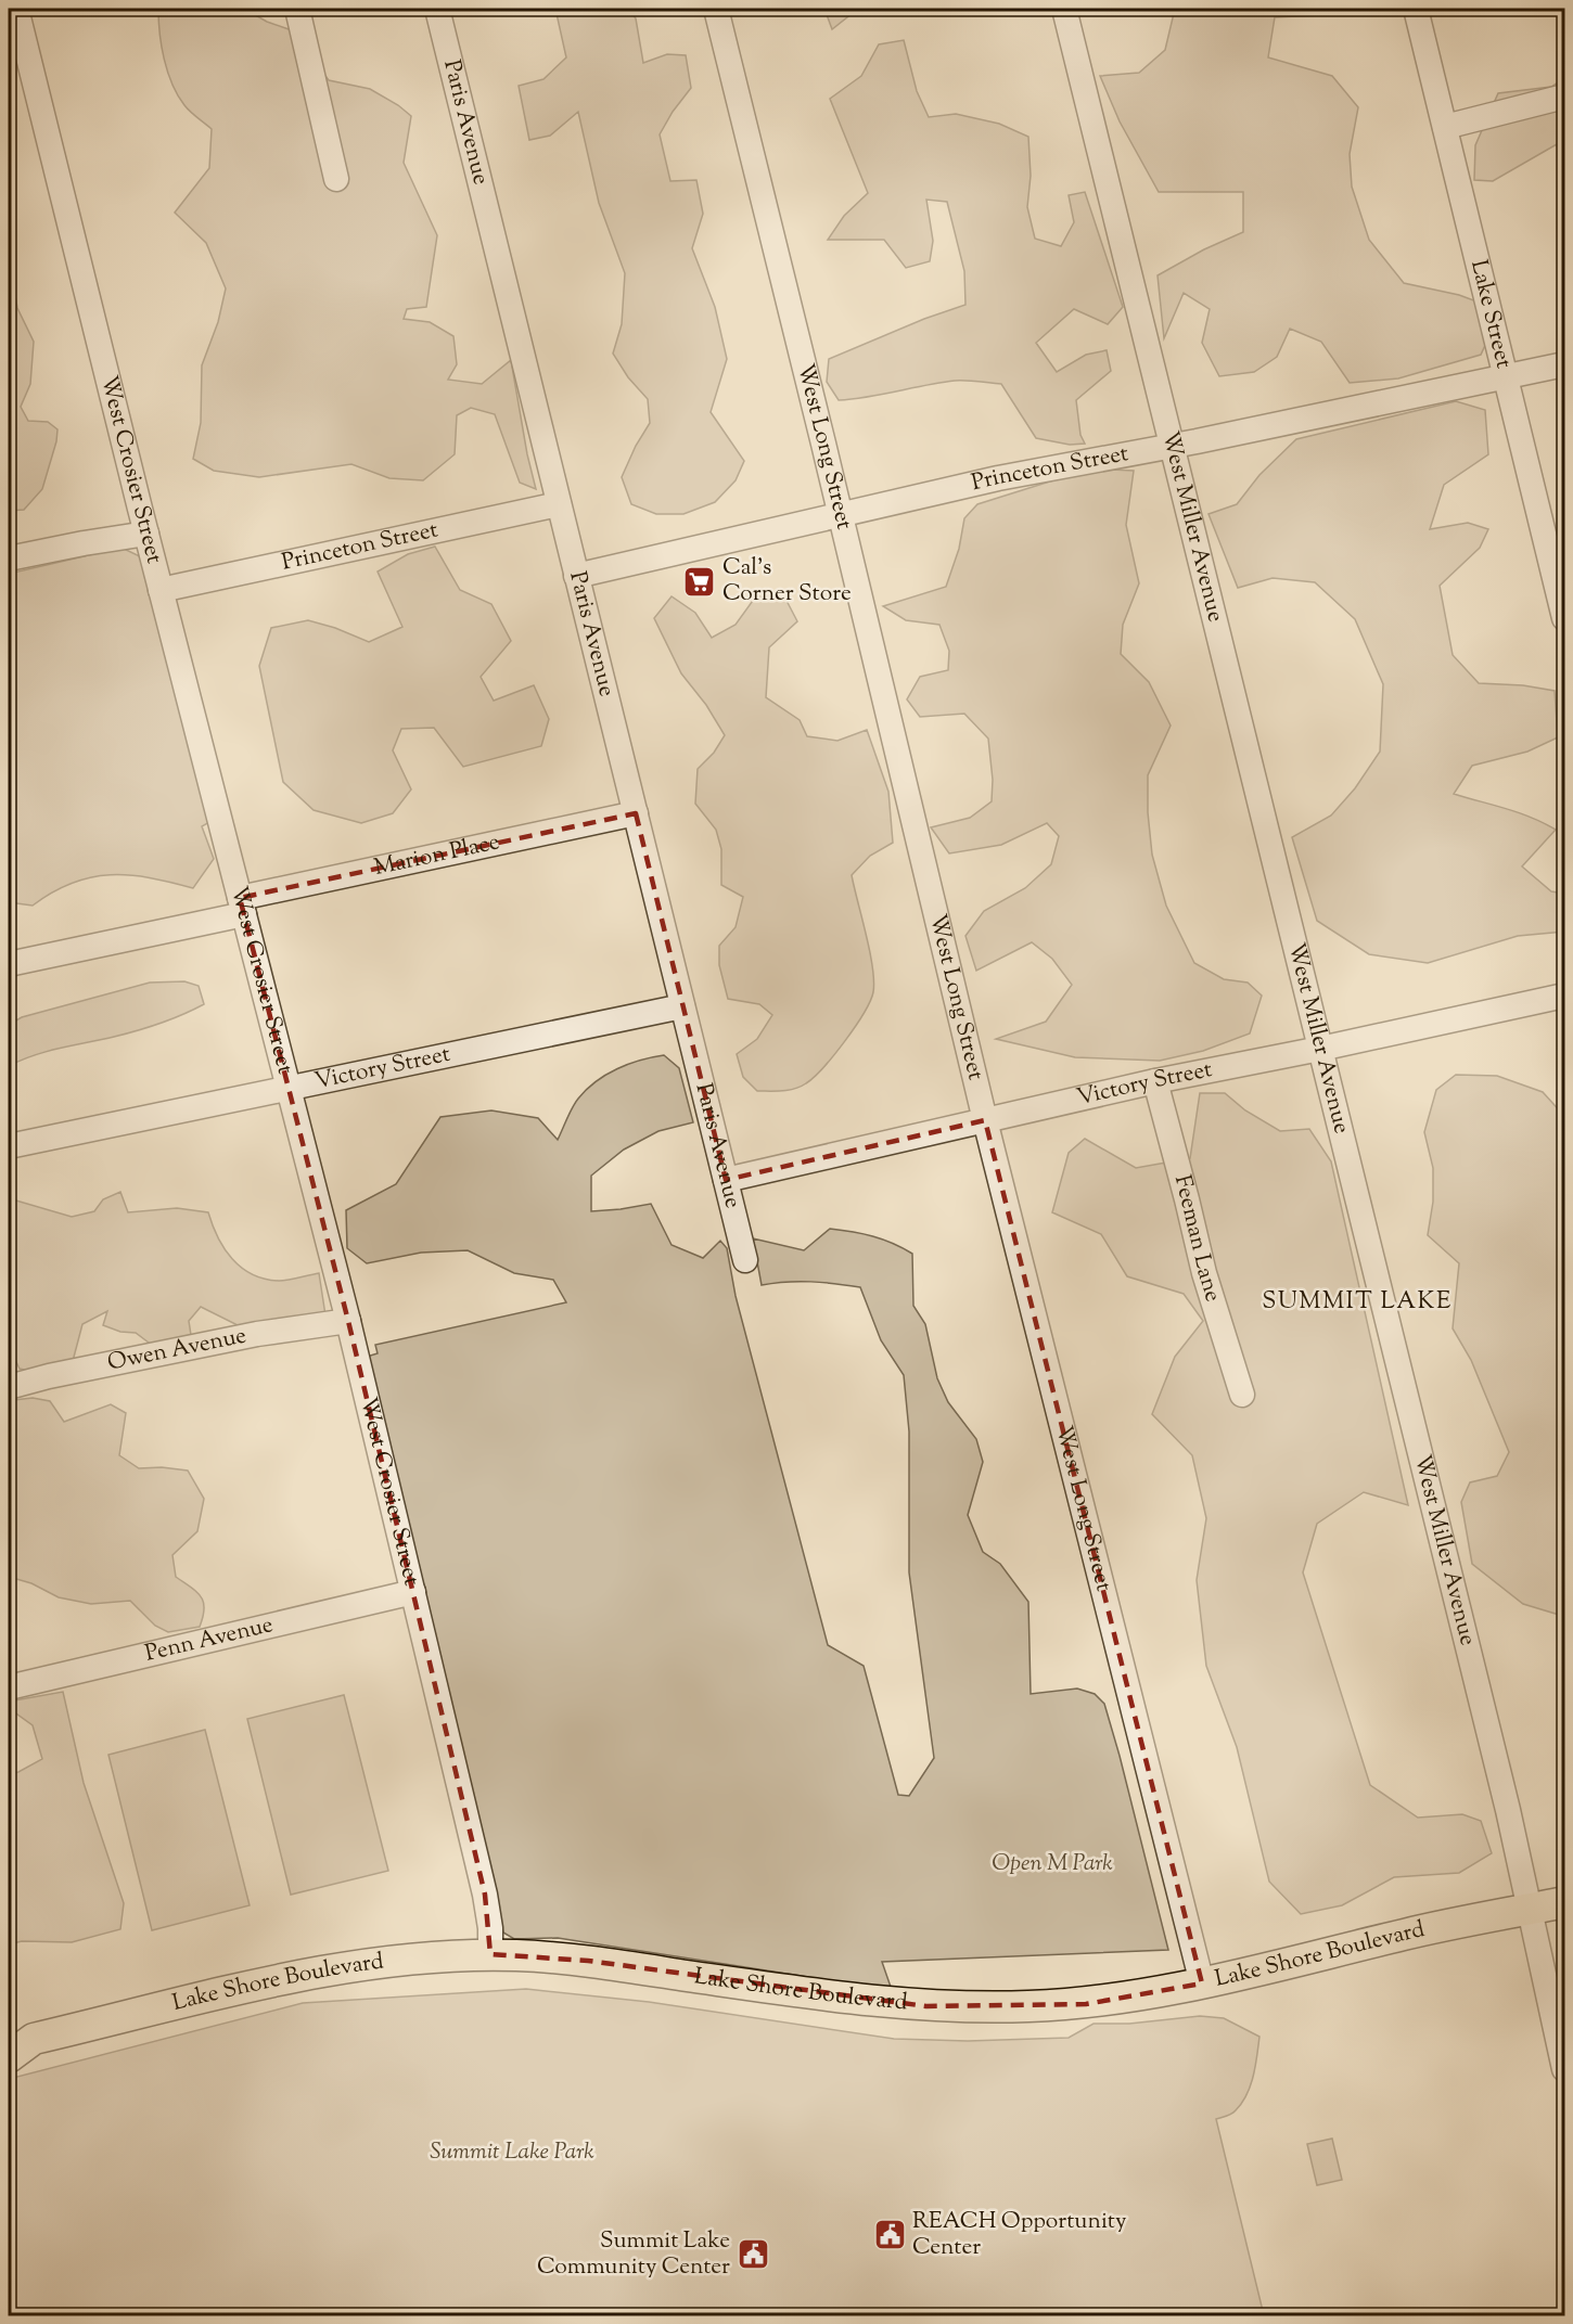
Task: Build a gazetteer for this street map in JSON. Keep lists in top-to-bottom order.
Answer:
{
  "streets": {
    "main road": ["Lake Shore Boulevard"],
    "street": [
      "Paris Avenue",
      "Lake Street",
      "West Long Street",
      "West Crosier Street",
      "Princeton Street",
      "West Miller Avenue",
      "Marion Place",
      "Victory Street",
      "Feeman Lane",
      "Owen Avenue",
      "Penn Avenue"
    ]
  },
  "crossings": [
    ["Paris Avenue", "Princeton Street"],
    ["Paris Avenue", "Marion Place"],
    ["Paris Avenue", "Victory Street"],
    ["Lake Street", "Princeton Street"],
    ["West Long Street", "Princeton Street"],
    ["West Long Street", "Victory Street"],
    ["West Long Street", "Lake Shore Boulevard"],
    ["West Crosier Street", "Princeton Street"],
    ["West Crosier Street", "Marion Place"],
    ["West Crosier Street", "Victory Street"],
    ["West Crosier Street", "Owen Avenue"],
    ["West Crosier Street", "Penn Avenue"],
    ["West Crosier Street", "Lake Shore Boulevard"],
    ["Princeton Street", "West Miller Avenue"],
    ["West Miller Avenue", "Victory Street"],
    ["West Miller Avenue", "Lake Shore Boulevard"],
    ["Victory Street", "Feeman Lane"]
  ],
  "districts": ["SUMMIT LAKE"],
  "parks": ["Open M Park", "Summit Lake Park"],
  "places": {
    "supermarket": ["Cal’s Corner Store"],
    "public building": ["REACH Opportunity Center", "Summit Lake Community Center"]
  }
}
